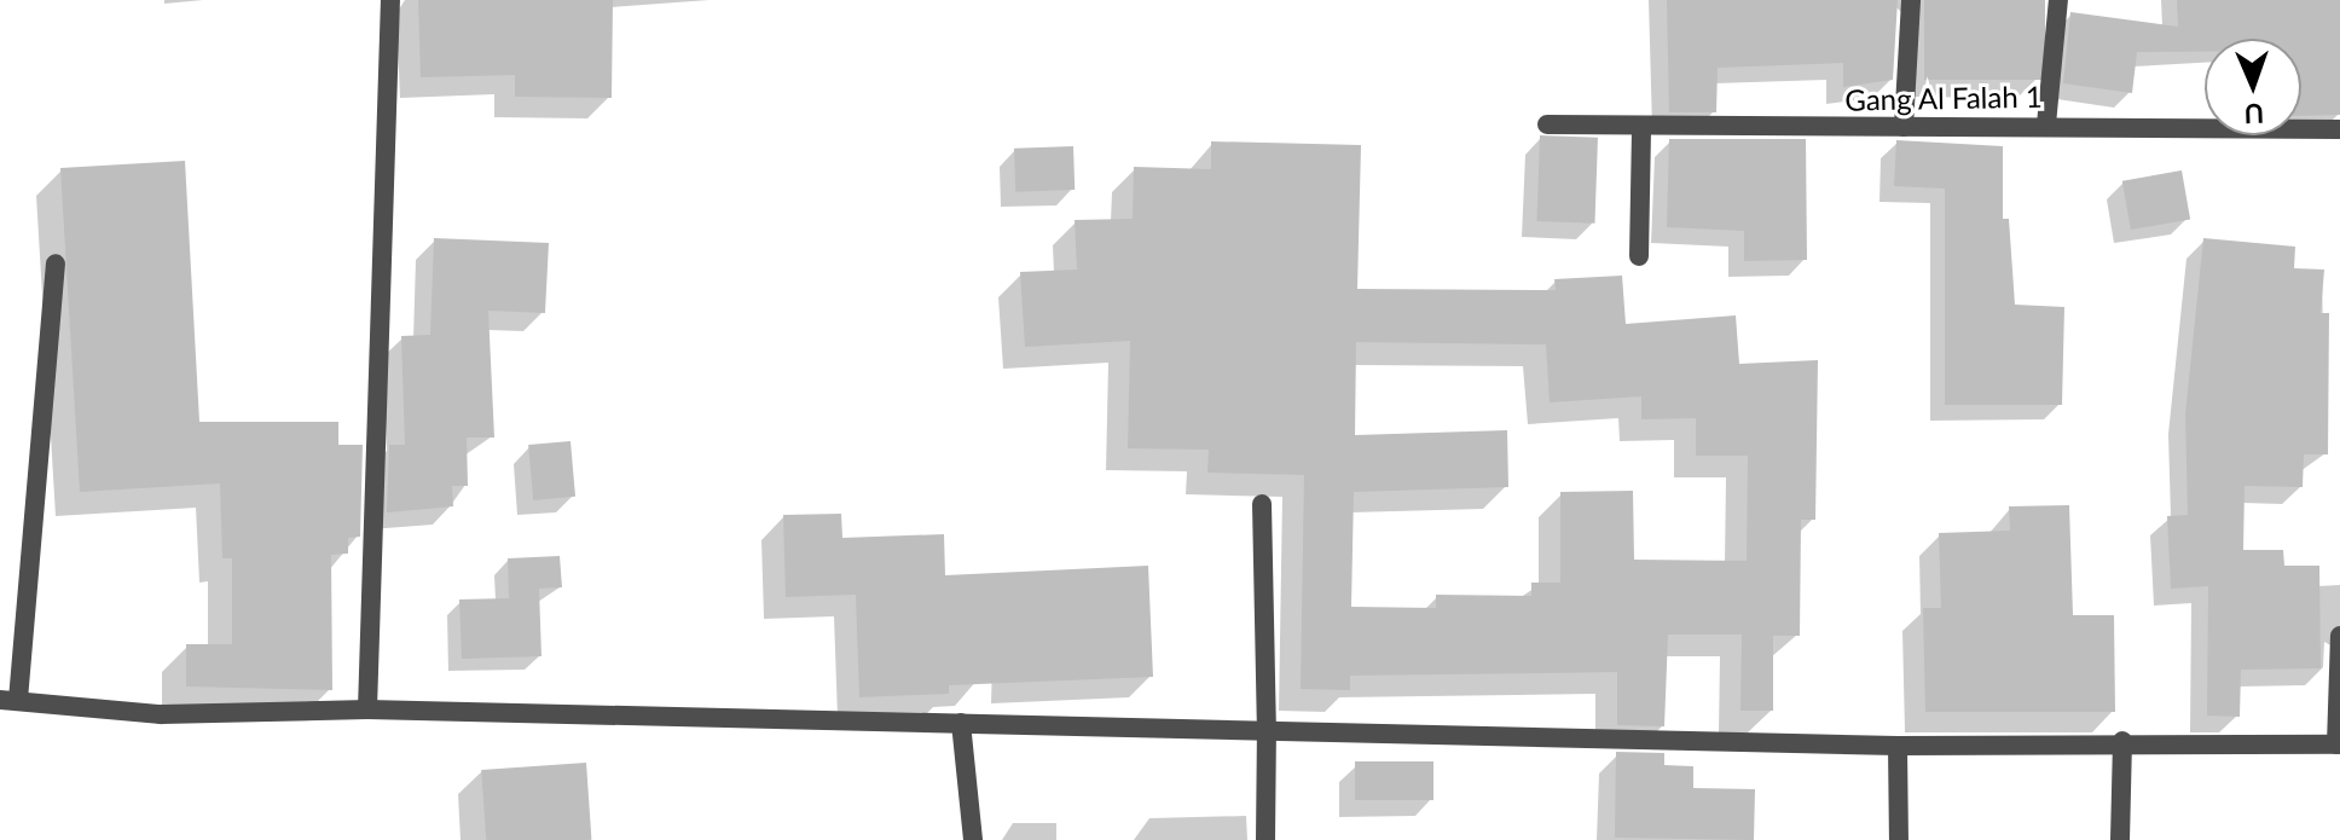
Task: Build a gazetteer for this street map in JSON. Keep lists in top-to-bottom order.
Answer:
{
  "streets": {
    "street": ["Gang Al Falah 1"]
  },
  "north": "bottom"
}
